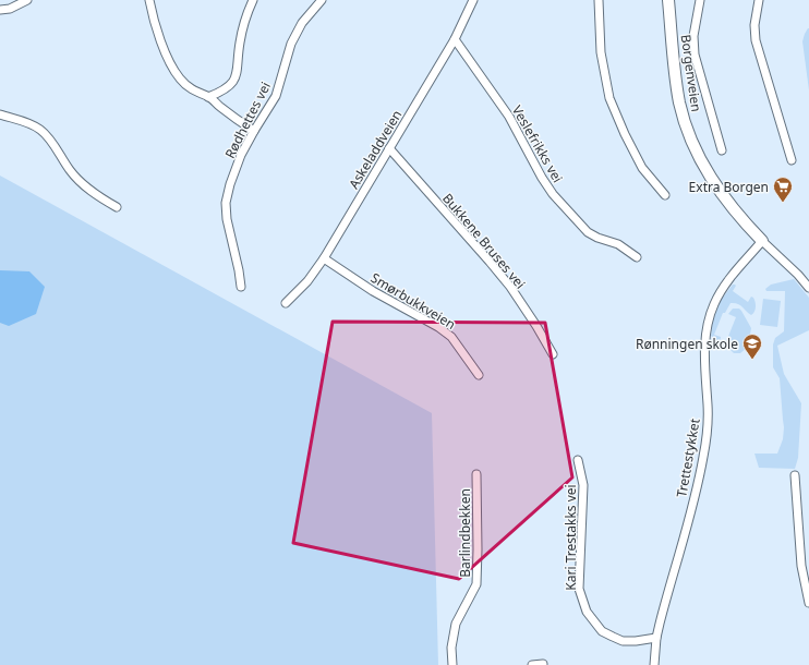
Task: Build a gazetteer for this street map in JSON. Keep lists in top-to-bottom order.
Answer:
{
  "streets": {
    "street": [
      "Borgenveien",
      "Rødhettes vei",
      "Veslefrikks vei",
      "Askeladdveien",
      "Bukkene Bruses vei",
      "Smørbukkveien",
      "Trettestykket",
      "Barlindbekken",
      "Kari Trestakks vei"
    ]
  },
  "crossings": [
    ["Borgenveien", "Trettestykket"],
    ["Veslefrikks vei", "Askeladdveien"],
    ["Askeladdveien", "Bukkene Bruses vei"],
    ["Askeladdveien", "Smørbukkveien"],
    ["Trettestykket", "Kari Trestakks vei"]
  ],
  "places": {
    "supermarket": ["Extra Borgen"],
    "school or university": ["Rønningen skole"]
  }
}
